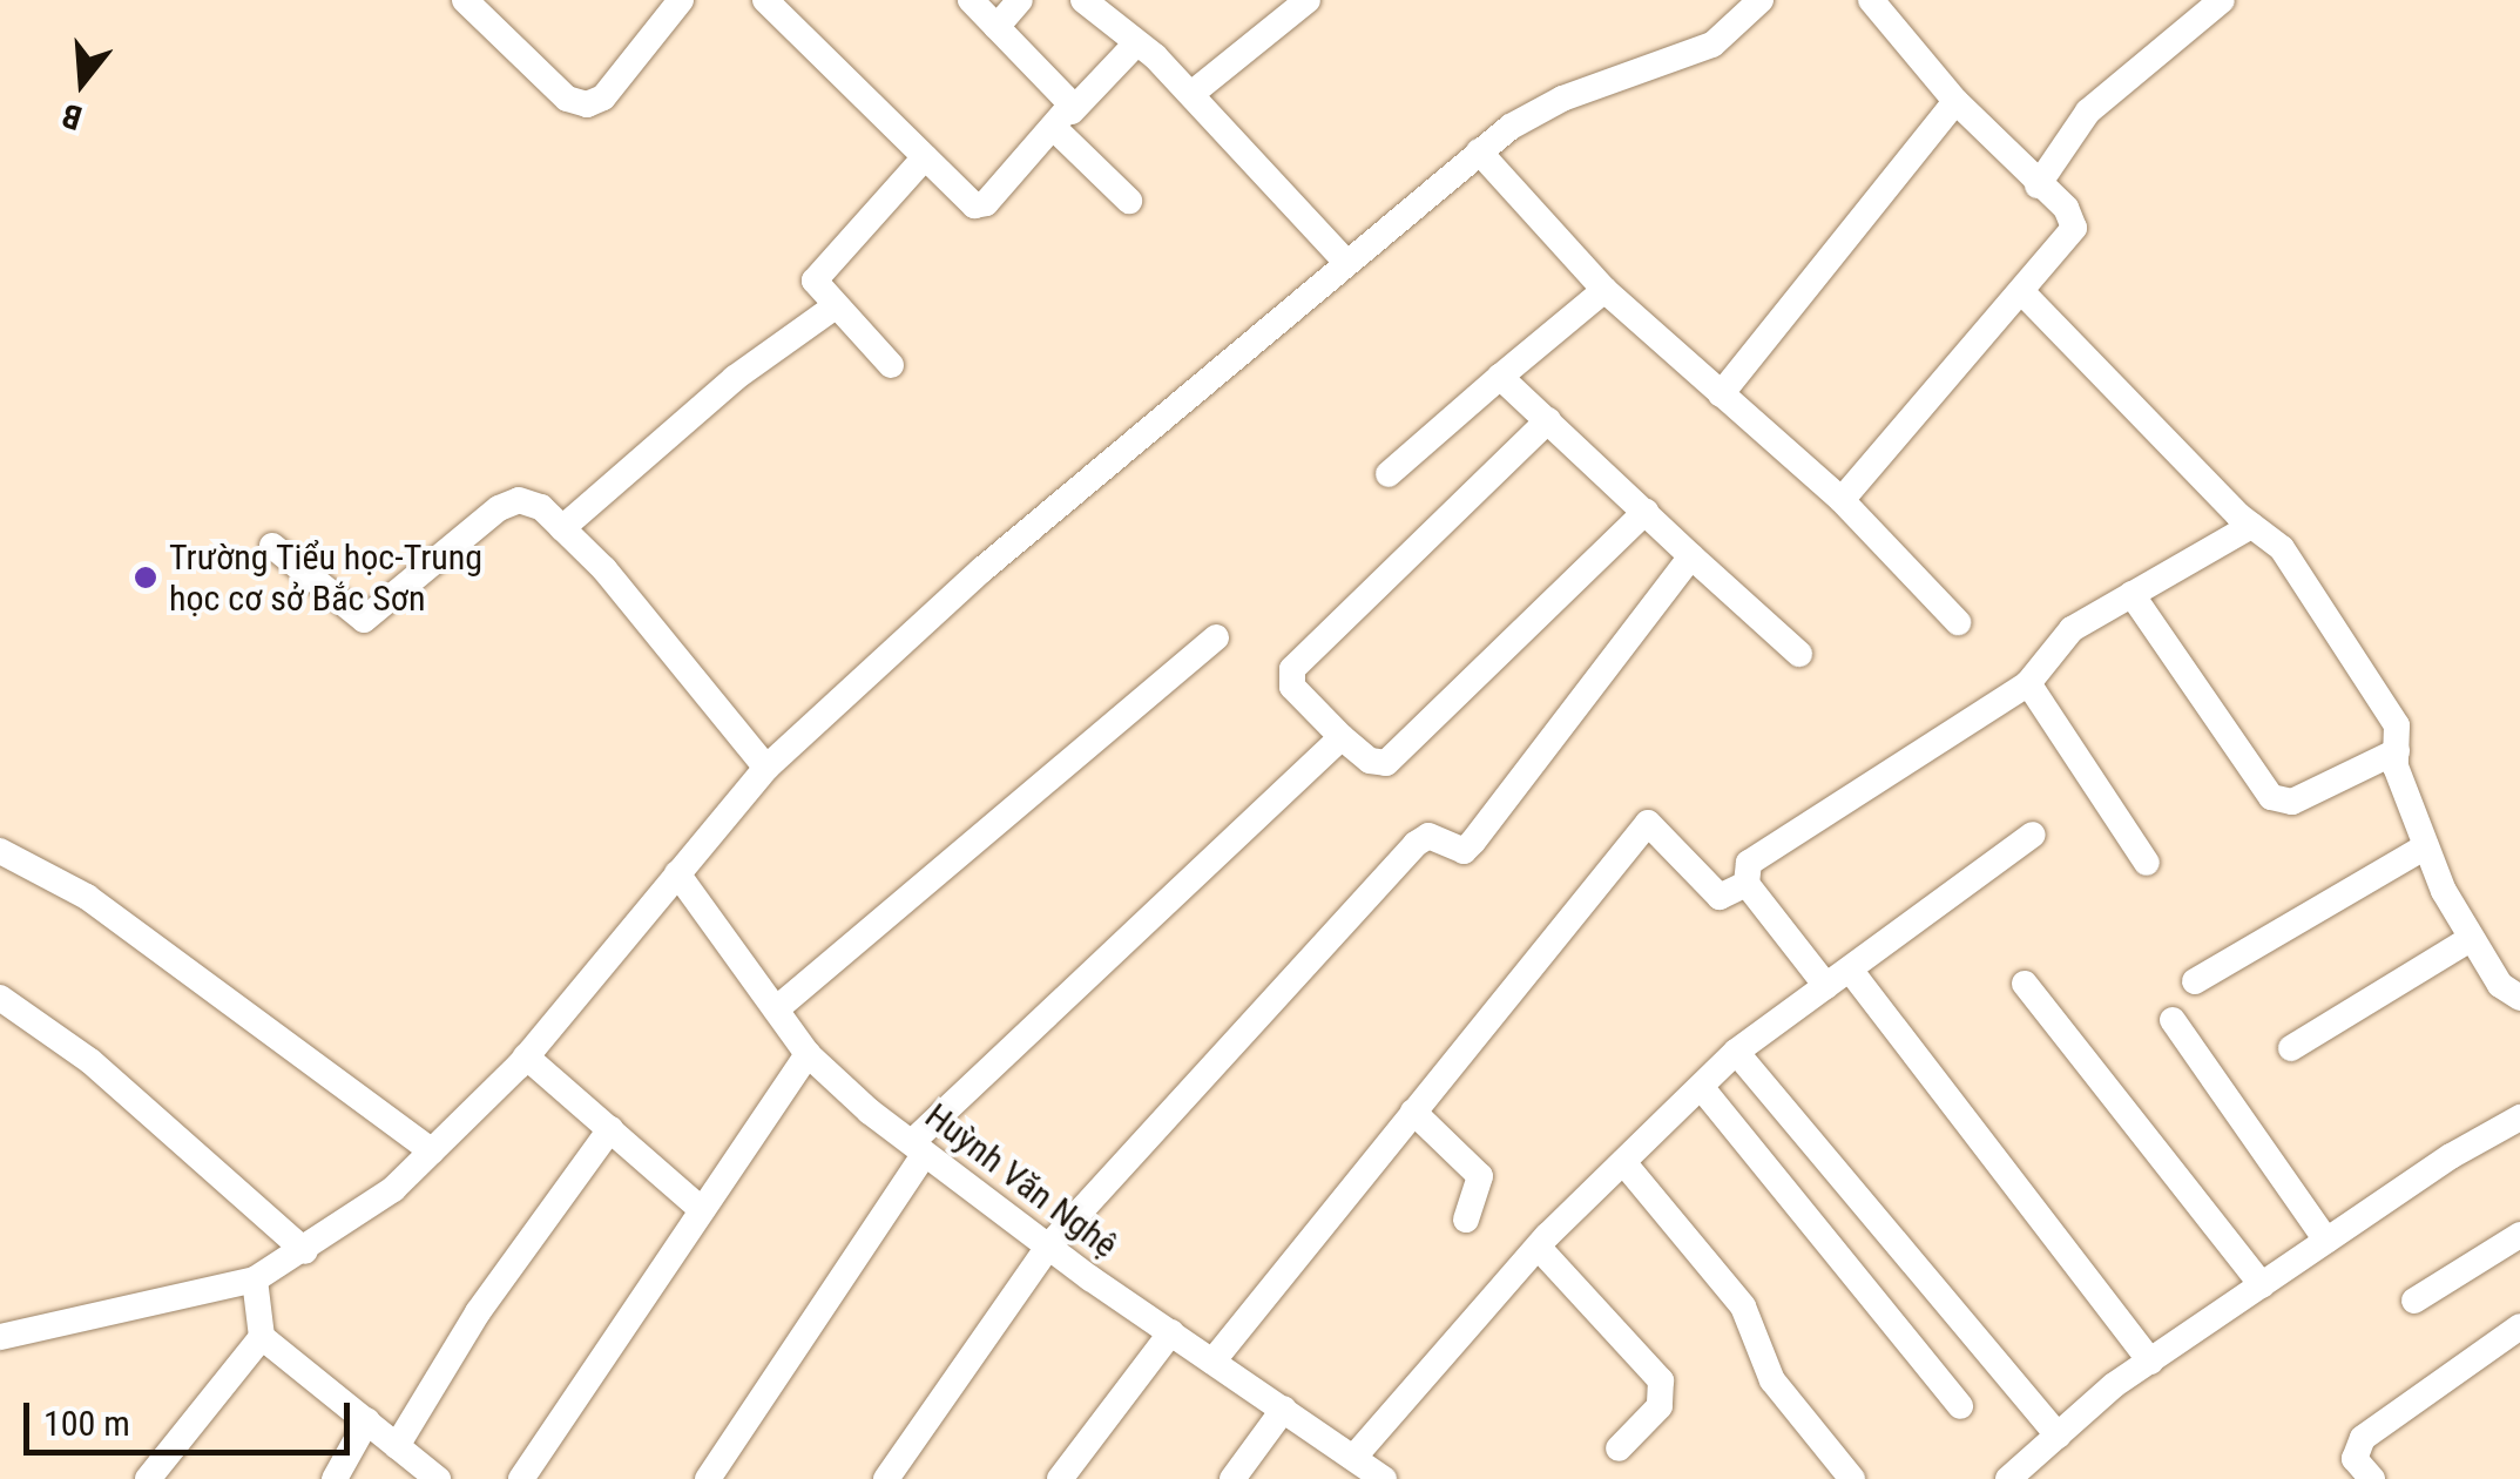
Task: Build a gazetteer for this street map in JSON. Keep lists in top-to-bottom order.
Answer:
{
  "streets": {
    "street": ["Huỳnh Văn Nghệ"]
  },
  "places": ["Trường Tiểu học-Trung học cơ sở Bắc Sơn"],
  "scale_bar": "100 m",
  "north": "bottom"
}
